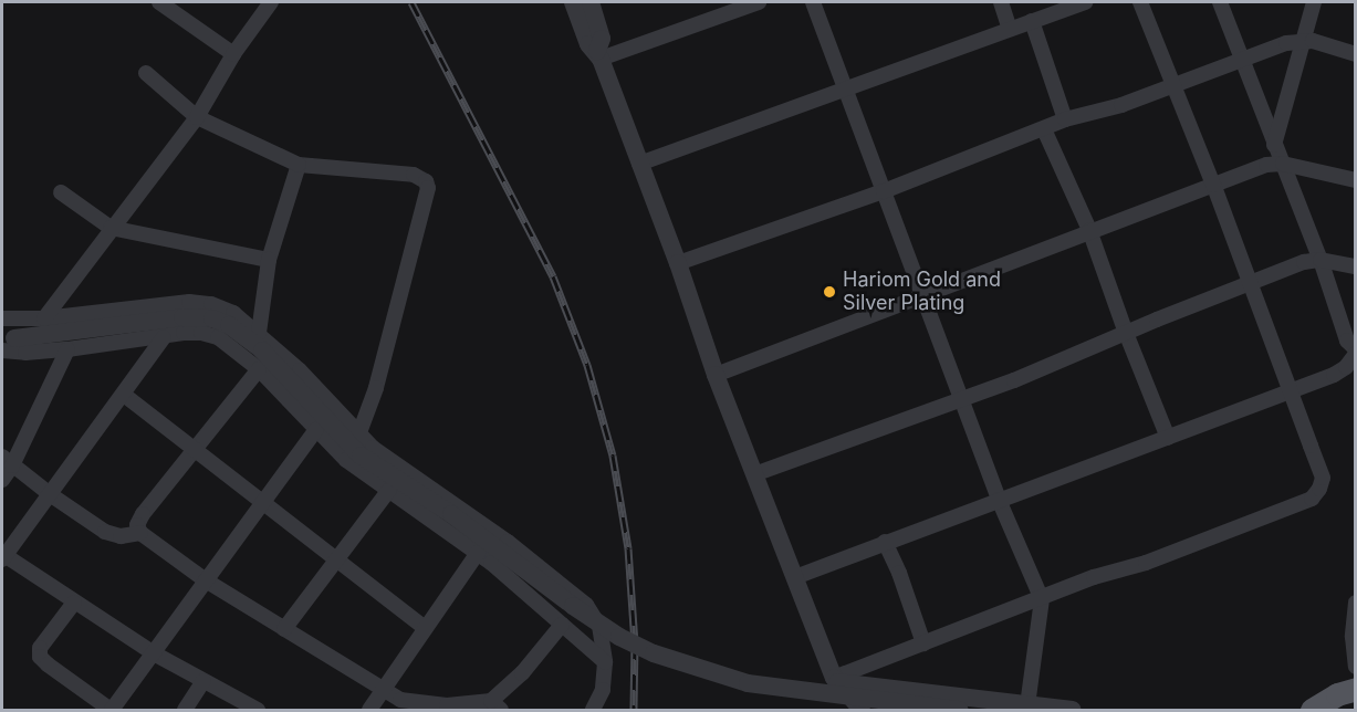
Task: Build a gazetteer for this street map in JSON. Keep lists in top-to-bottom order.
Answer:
{
  "places": ["Hariom Gold and Silver Plating"]
}
